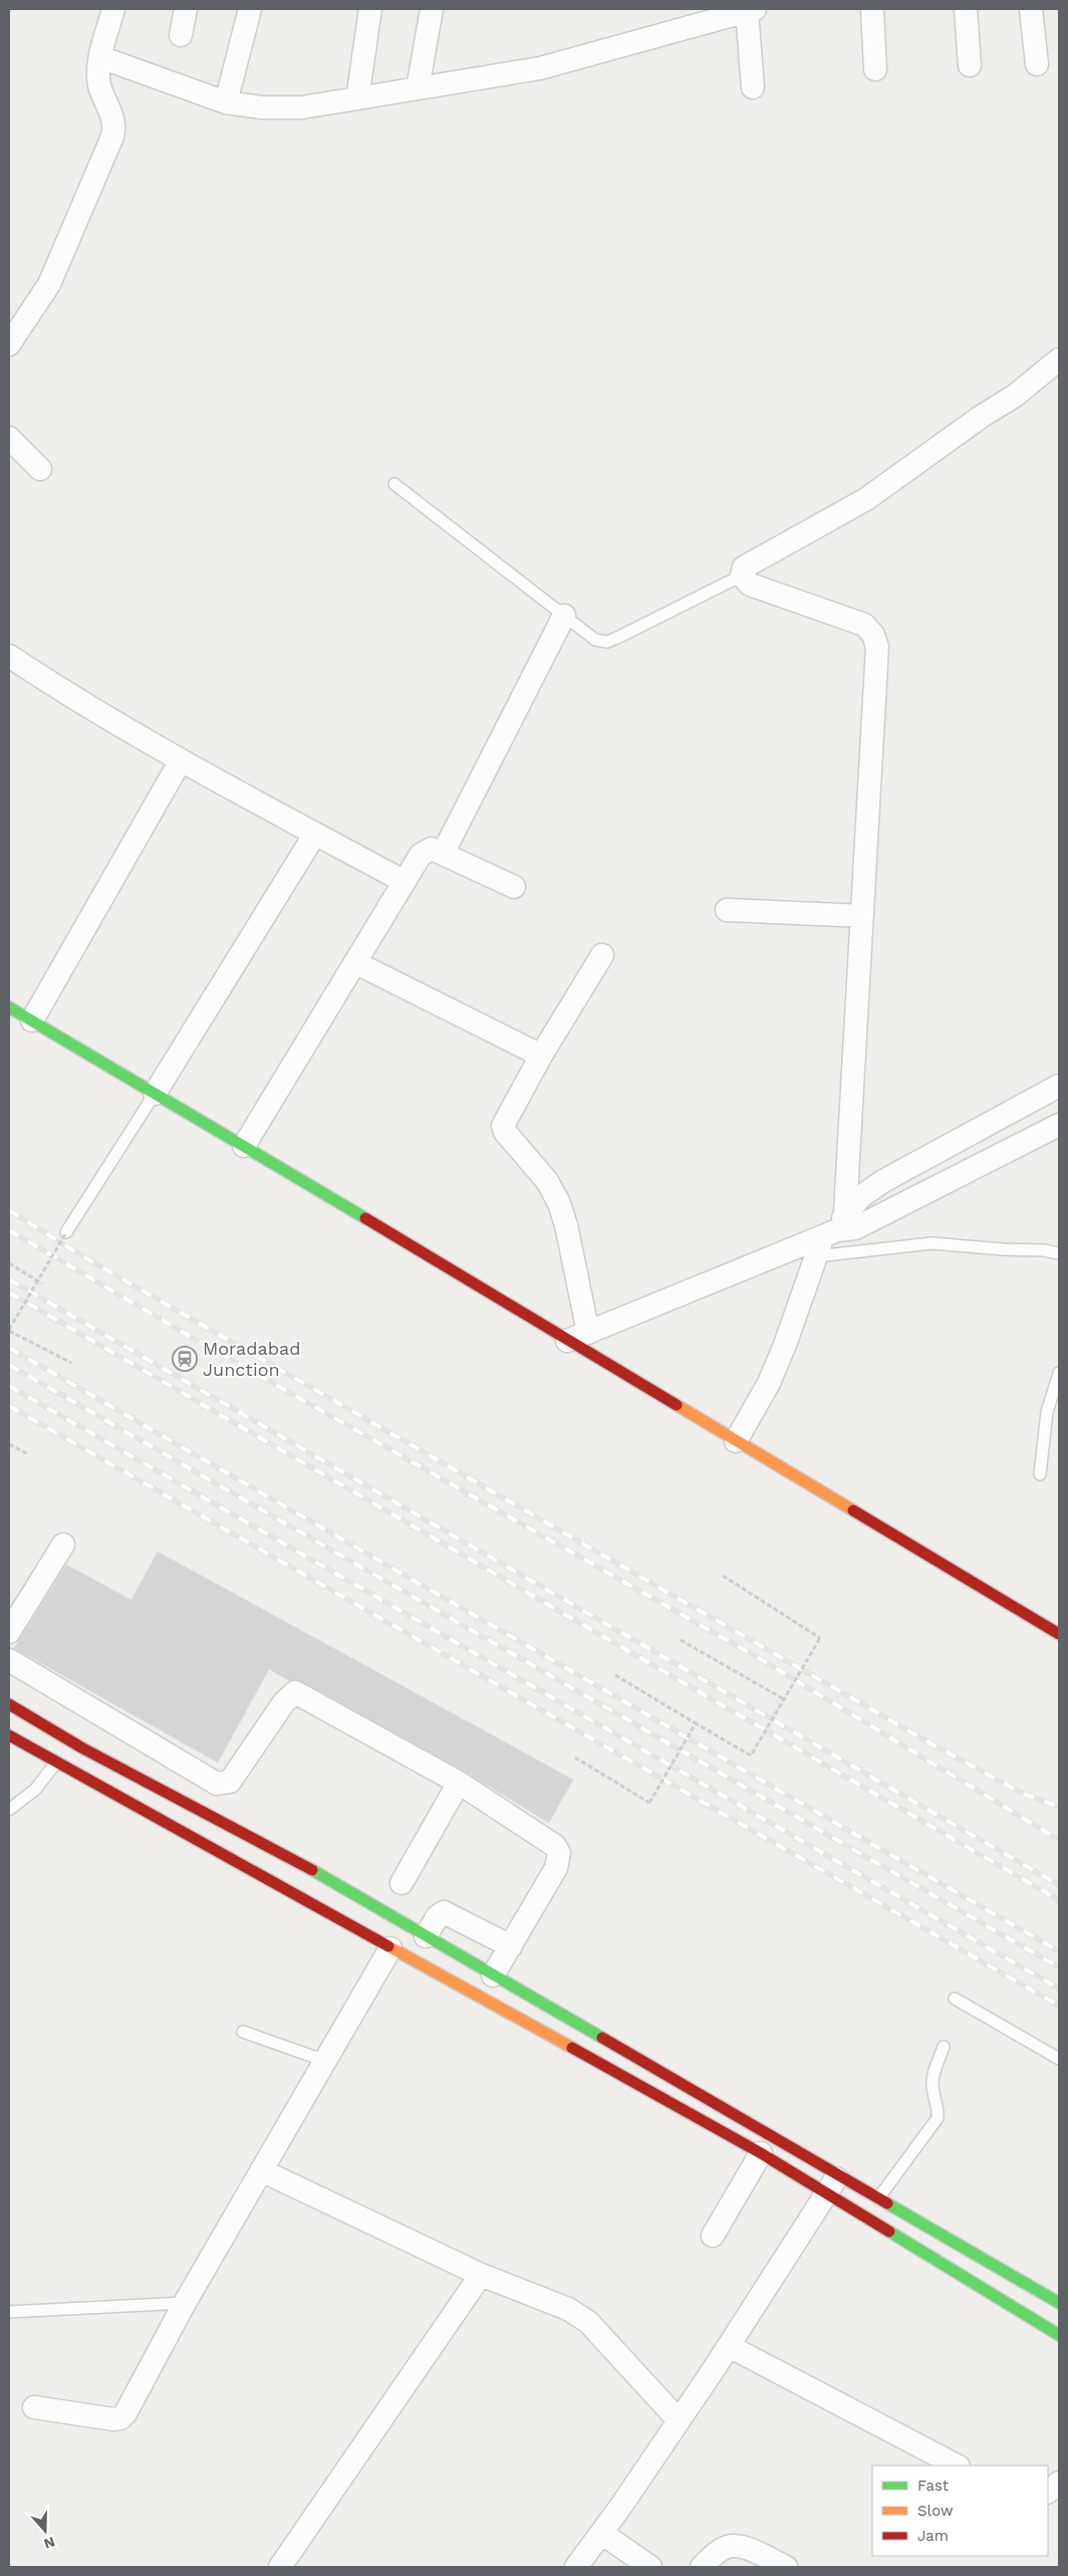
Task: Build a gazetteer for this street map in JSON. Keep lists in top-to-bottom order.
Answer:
{
  "places": {
    "station": ["Moradabad Junction"]
  },
  "legend": ["Fast", "Slow", "Jam"],
  "north": "bottom"
}
